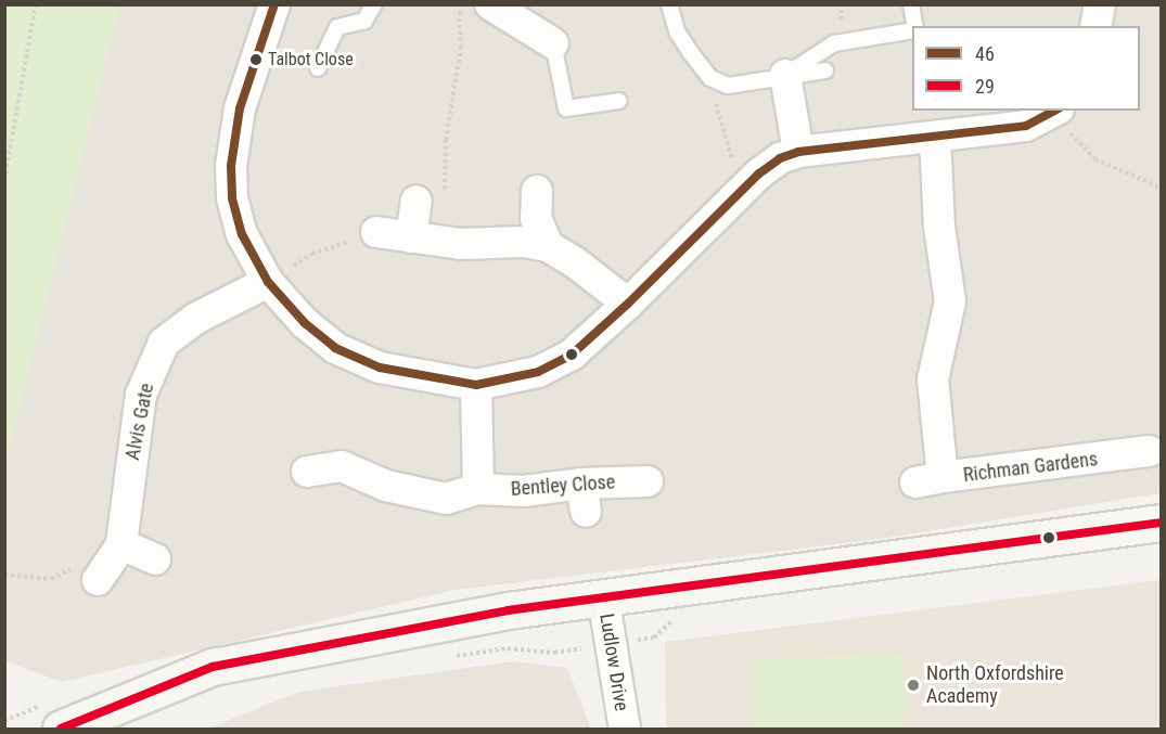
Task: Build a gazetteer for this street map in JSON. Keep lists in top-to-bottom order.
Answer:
{
  "streets": {
    "street": [
      "Alvis Gate",
      "Richman Gardens",
      "Bentley Close",
      "Ludlow Drive"
    ]
  },
  "places": ["Talbot Close", "North Oxfordshire Academy"],
  "lines": ["transit line 46", "transit line 29"],
  "legend": ["46", "29"]
}
